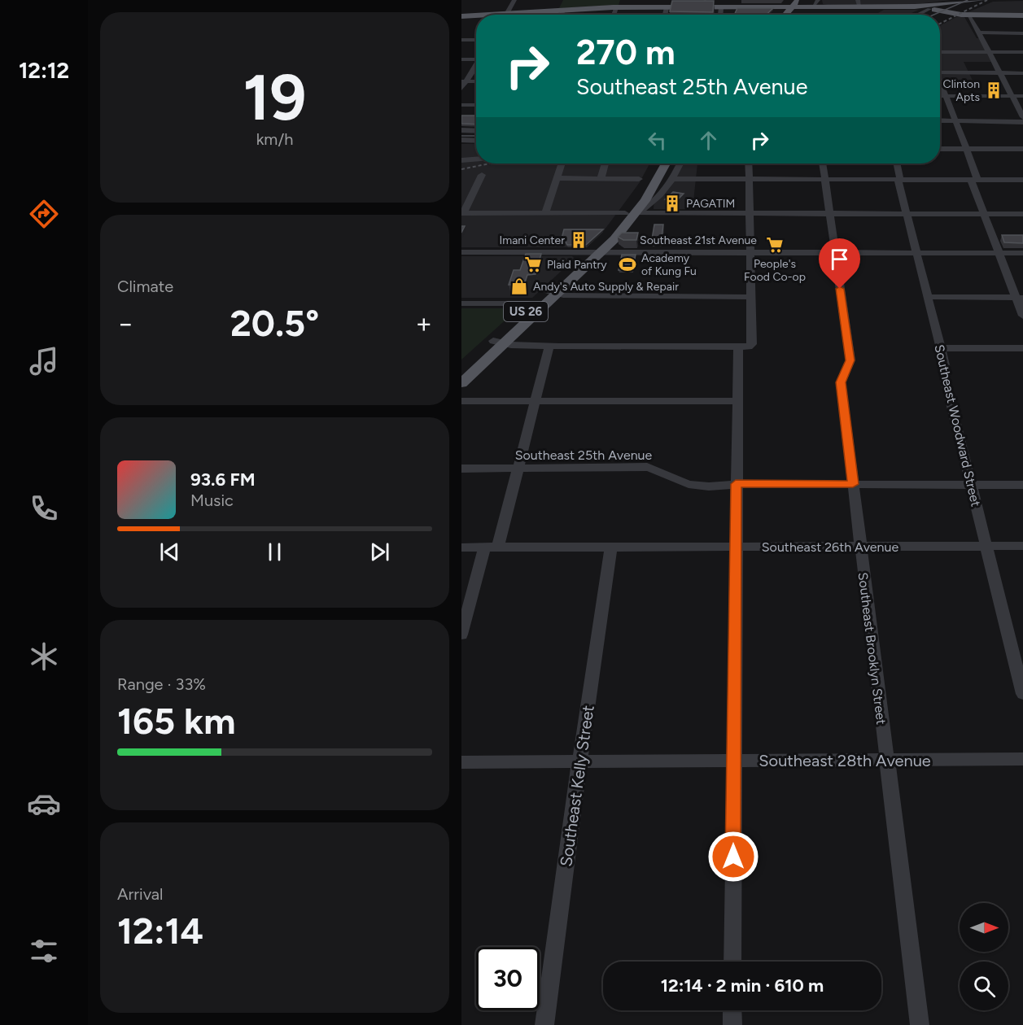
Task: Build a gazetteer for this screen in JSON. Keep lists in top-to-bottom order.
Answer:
{
  "streets": {
    "main road": ["US 26"],
    "street": [
      "Southeast 21st Avenue",
      "Southeast Woodward Street",
      "Southeast 25th Avenue",
      "Southeast 26th Avenue",
      "Southeast Brooklyn Street",
      "Southeast 28th Avenue",
      "Southeast Kelly Street"
    ]
  },
  "crossings": [
    ["Southeast 21st Avenue", "US 26"],
    ["Southeast 21st Avenue", "Southeast Woodward Street"],
    ["Southeast 21st Avenue", "Southeast Brooklyn Street"],
    ["Southeast Woodward Street", "Southeast 25th Avenue"],
    ["Southeast Woodward Street", "Southeast 26th Avenue"],
    ["Southeast 25th Avenue", "Southeast Brooklyn Street"],
    ["Southeast 26th Avenue", "Southeast Brooklyn Street"],
    ["Southeast 26th Avenue", "Southeast Kelly Street"],
    ["Southeast Brooklyn Street", "Southeast 28th Avenue"],
    ["Southeast 28th Avenue", "Southeast Kelly Street"]
  ],
  "places": {
    "building": ["Clinton Apts", "PAGATIM", "Imani Center"],
    "supermarket": ["People's Food Co-op", "Plaid Pantry"],
    "sports": ["Academy of Kung Fu"],
    "shop": ["Andy's Auto Supply & Repair"]
  },
  "north": "right",
  "page": {
    "tabs": "12:12",
    "tile": [
      ["19", "km/h"],
      "Climate",
      ["Range · 33%", "165 km"],
      ["Arrival", "12:14"]
    ],
    "turn": ["270 m", "Southeast 25th Avenue"],
    "heat": ["−", "20.5°", "+"],
    "song": ["93.6 FM", "Music"],
    "limit": "30",
    "trip": "12:14 · 2 min · 610 m"
  }
}
